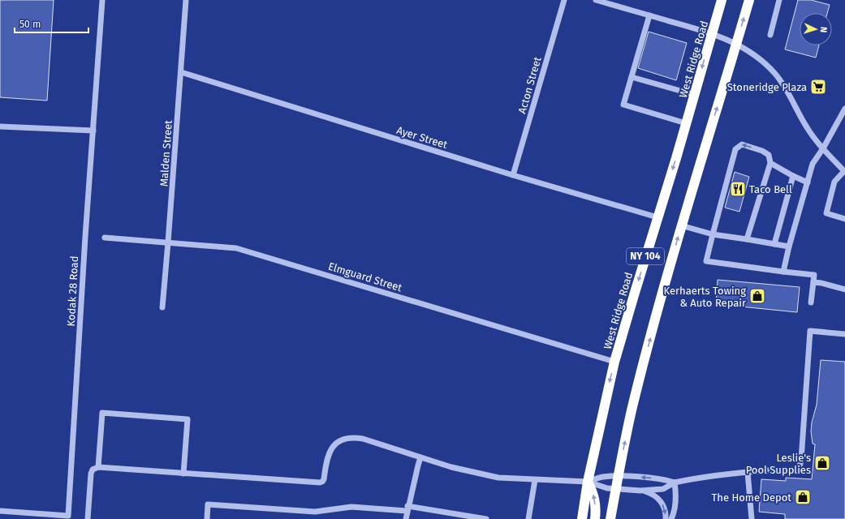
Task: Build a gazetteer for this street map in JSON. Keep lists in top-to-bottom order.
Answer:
{
  "streets": {
    "highway": ["West Ridge Road", "NY 104"],
    "street": [
      "Acton Street",
      "Ayer Street",
      "Malden Street",
      "Elmguard Street",
      "Kodak 28 Road"
    ]
  },
  "crossings": [
    ["West Ridge Road", "Ayer Street"],
    ["West Ridge Road", "Elmguard Street"],
    ["Acton Street", "Ayer Street"],
    ["Ayer Street", "Malden Street"],
    ["Malden Street", "Elmguard Street"]
  ],
  "places": {
    "supermarket": ["Stoneridge Plaza"],
    "restaurant": ["Taco Bell"],
    "shop": ["Kerhaerts Towing & Auto Repair", "Leslie's Pool Supplies", "The Home Depot"]
  },
  "scale_bar": "50 m",
  "north": "right"
}
